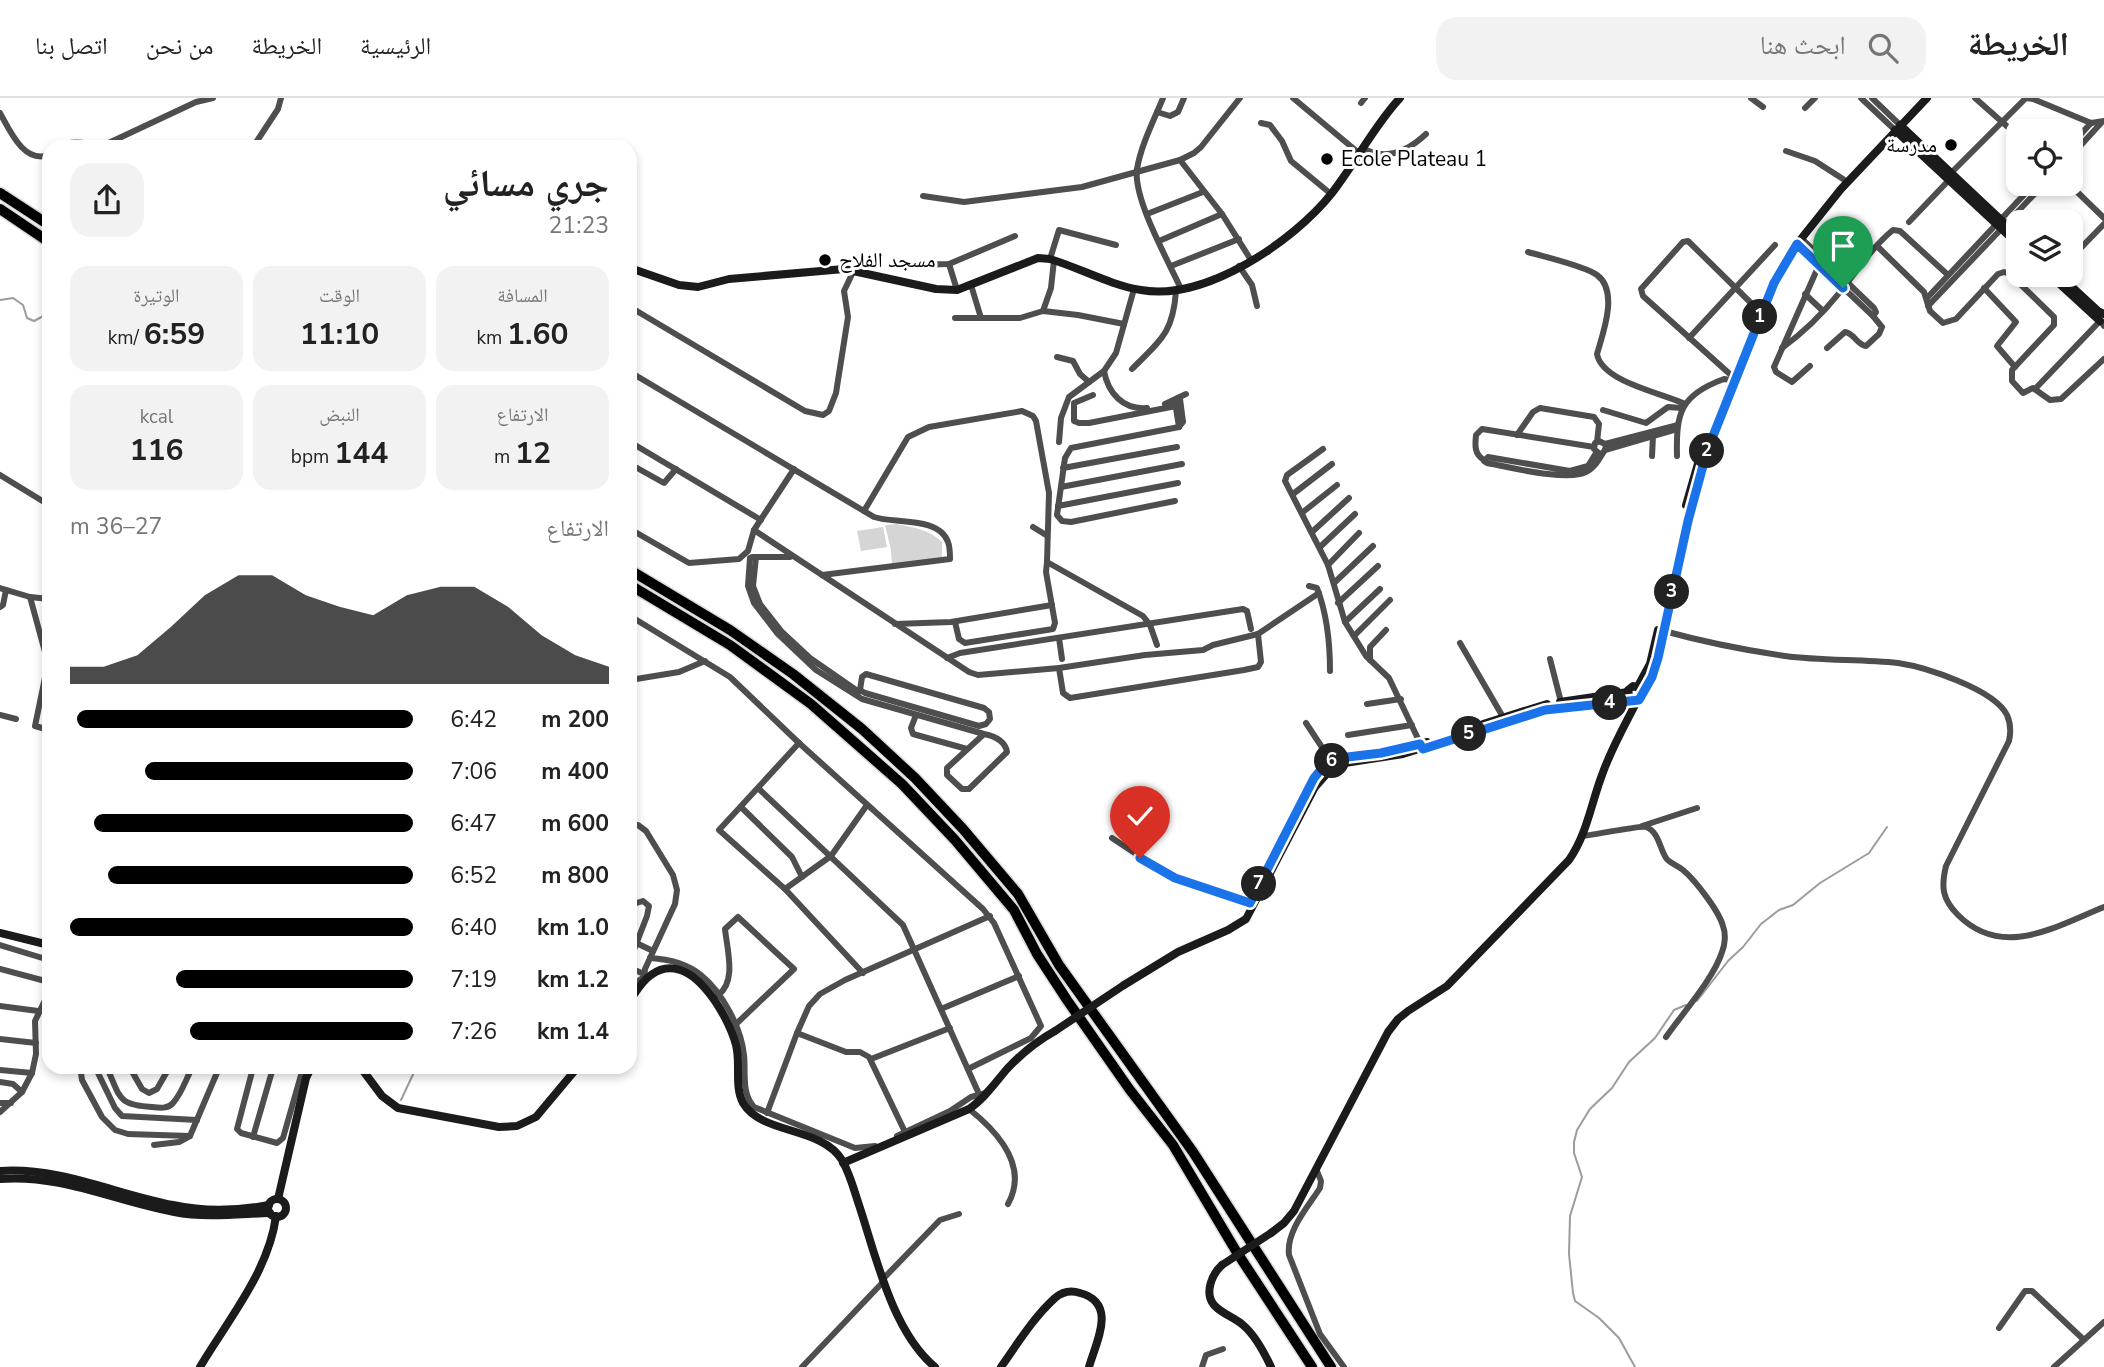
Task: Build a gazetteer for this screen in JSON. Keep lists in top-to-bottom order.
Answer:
{
  "places": ["مدرسة", "Ecole Plateau 1", "مسجد الفلاح"],
  "page": {
    "header": "الخريطة",
    "search": "ابحث هنا",
    "nav": [
      "الرئيسية",
      "الخريطة",
      "من نحن",
      "اتصل بنا"
    ],
    "heading": ["جري مسائي", "21:23"],
    "stats": [
      ["المسافة", "1.60 km"],
      ["الوقت", "11:10"],
      ["الوتيرة", "6:59 /km"],
      ["الارتفاع", "12 m"],
      ["النبض", "144 bpm"],
      ["kcal", "116"]
    ],
    "pins": [
      "1",
      "2",
      "3",
      "4",
      "5",
      "6",
      "7"
    ],
    "chart": ["الارتفاع", "27–36 m"],
    "list": [
      {
        "name": "200 m",
        "note": "6:42"
      },
      {
        "name": "400 m",
        "note": "7:06"
      },
      {
        "name": "600 m",
        "note": "6:47"
      },
      {
        "name": "800 m",
        "note": "6:52"
      },
      {
        "name": "1.0 km",
        "note": "6:40"
      },
      {
        "name": "1.2 km",
        "note": "7:19"
      },
      {
        "name": "1.4 km",
        "note": "7:26"
      }
    ]
  }
}
